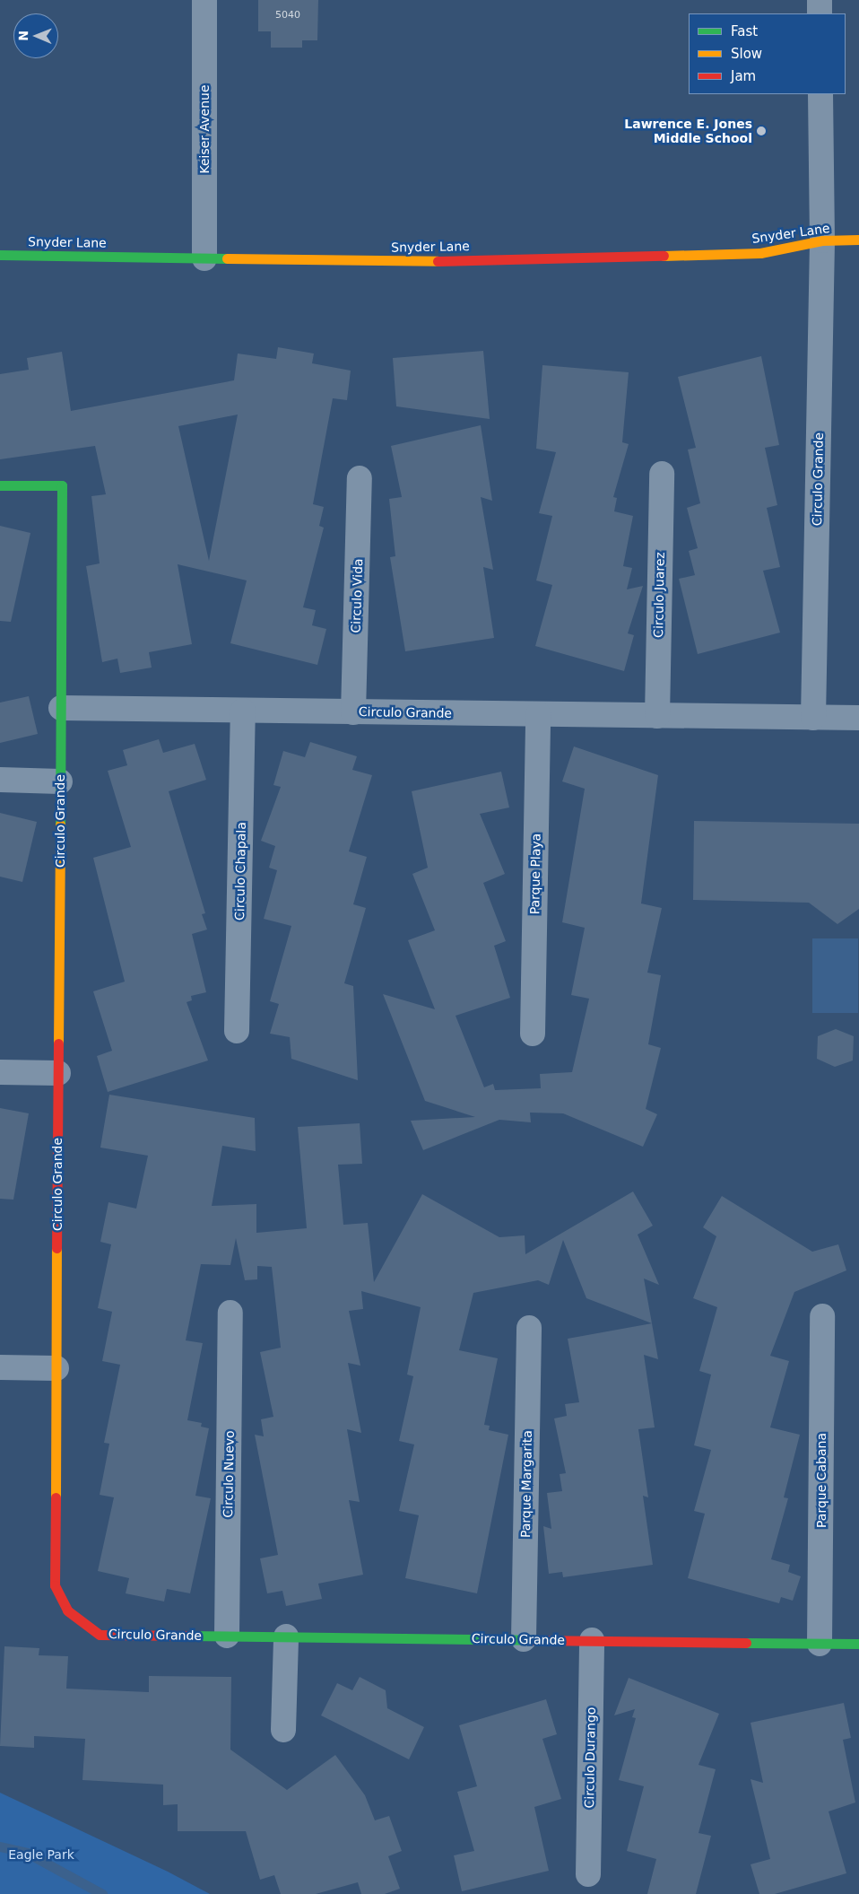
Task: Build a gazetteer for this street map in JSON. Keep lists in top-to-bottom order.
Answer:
{
  "streets": {
    "street": [
      "Keiser Avenue",
      "Snyder Lane",
      "Circulo Grande",
      "Circulo Juarez",
      "Circulo Vida",
      "Circulo Chapala",
      "Parque Playa",
      "Circulo Nuevo",
      "Parque Cabana",
      "Parque Margarita",
      "Circulo Durango"
    ]
  },
  "crossings": [
    ["Keiser Avenue", "Snyder Lane"],
    ["Snyder Lane", "Circulo Grande"],
    ["Circulo Grande", "Circulo Juarez"],
    ["Circulo Grande", "Circulo Vida"],
    ["Circulo Grande", "Circulo Chapala"],
    ["Circulo Grande", "Parque Playa"],
    ["Circulo Grande", "Circulo Nuevo"],
    ["Circulo Grande", "Parque Cabana"],
    ["Circulo Grande", "Parque Margarita"],
    ["Circulo Grande", "Circulo Durango"]
  ],
  "parks": ["Eagle Park"],
  "places": ["Lawrence E. Jones Middle School"],
  "house_numbers": ["5040"],
  "legend": ["Fast", "Slow", "Jam"],
  "north": "left"
}
